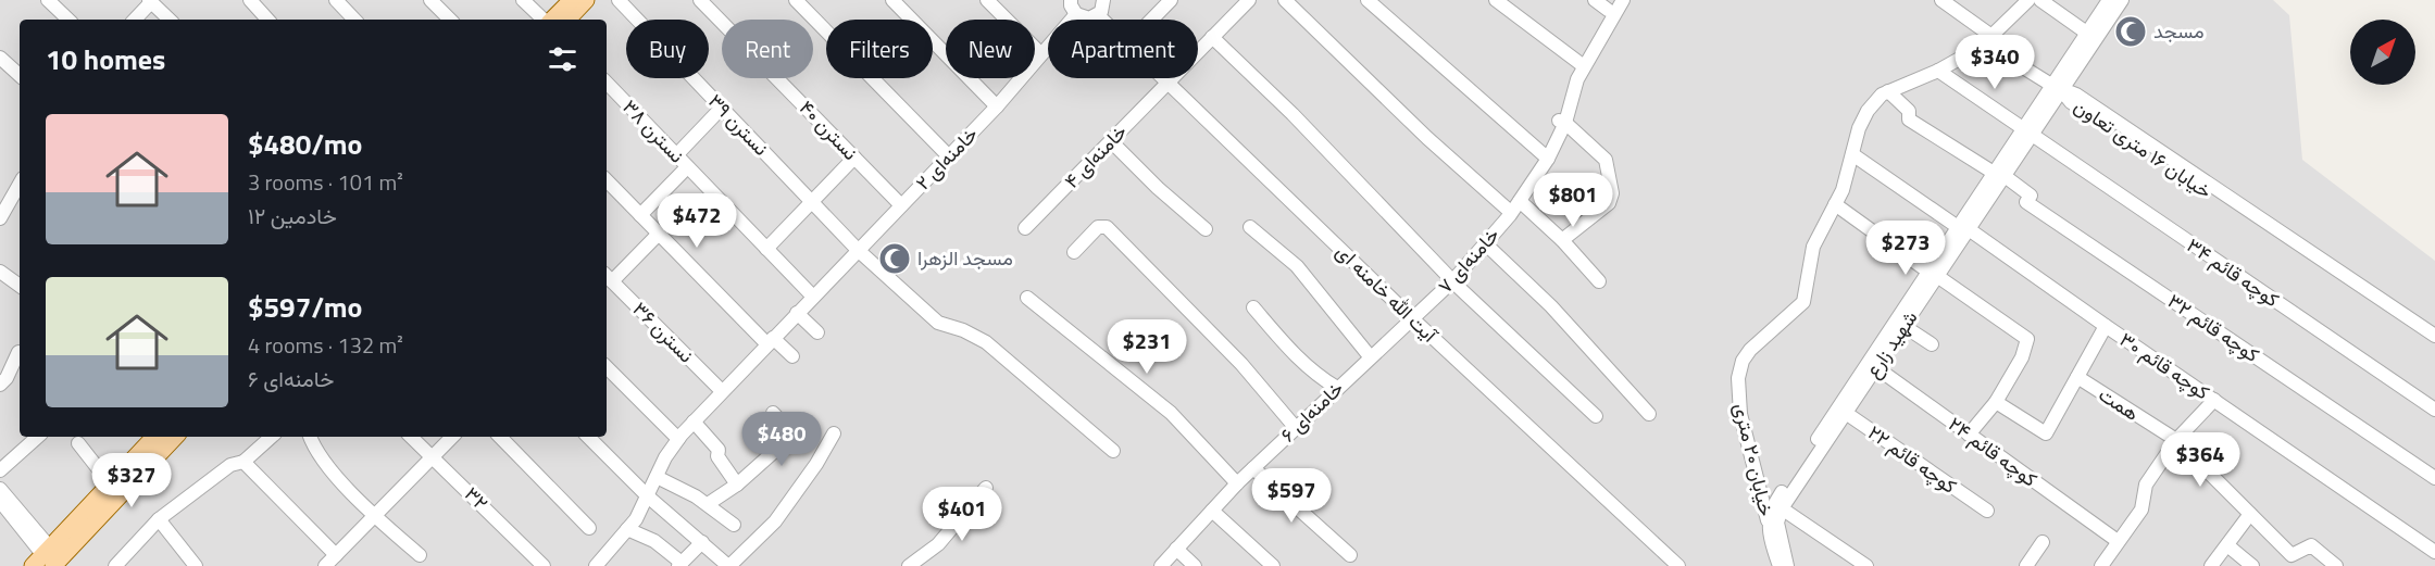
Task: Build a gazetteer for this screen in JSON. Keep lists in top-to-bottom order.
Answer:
{
  "streets": {
    "street": [
      "نسترن ۳۹",
      "نسترن ۴۰",
      "نسترن ۳۸",
      "خیابان ۱۶ متری تعاون",
      "خامنه‌ای ۴",
      "خامنه‌ای ۲",
      "خامنه‌ای ۷",
      "کوچه قائم ۳۴",
      "آیت الله خامنه ای",
      "کوچه قائم ۳۲",
      "نسترن ۳۶",
      "شهید زارع",
      "کوچه قائم ۳۰",
      "همت",
      "خامنه‌ای ۶",
      "کوچه قائم ۲۴",
      "خیابان ۲۰ متری",
      "کوچه قائم ۲۲",
      "۳۲"
    ]
  },
  "crossings": [
    ["نسترن ۳۹", "خامنه‌ای ۲"],
    ["نسترن ۴۰", "خامنه‌ای ۲"],
    ["نسترن ۳۸", "خامنه‌ای ۲"],
    ["خیابان ۱۶ متری تعاون", "شهید زارع"],
    ["خامنه‌ای ۴", "آیت الله خامنه ای"],
    ["خامنه‌ای ۲", "نسترن ۳۶"],
    ["خامنه‌ای ۷", "آیت الله خامنه ای"],
    ["خامنه‌ای ۷", "خامنه‌ای ۶"],
    ["کوچه قائم ۳۴", "شهید زارع"],
    ["کوچه قائم ۳۴", "خیابان ۲۰ متری"],
    ["آیت الله خامنه ای", "خامنه‌ای ۶"],
    ["کوچه قائم ۳۲", "شهید زارع"],
    ["شهید زارع", "کوچه قائم ۳۰"],
    ["شهید زارع", "کوچه قائم ۲۴"],
    ["شهید زارع", "خیابان ۲۰ متری"],
    ["شهید زارع", "کوچه قائم ۲۲"],
    ["کوچه قائم ۳۰", "خیابان ۲۰ متری"]
  ],
  "places": {
    "mosque": ["مسجد", "مسجد الزهرا"]
  },
  "north": "top right",
  "page": {
    "chip": [
      "Buy",
      "Rent",
      "Filters",
      "New",
      "Apartment"
    ],
    "heading": "10 homes",
    "price": [
      "$340",
      "$801",
      "$472",
      "$273",
      "$231",
      "$480",
      "$364",
      "$327",
      "$597",
      "$401"
    ],
    "list": [
      {
        "name": "$480/mo",
        "note": "3 rooms · 101 m² · خادمین ۱۲"
      },
      {
        "name": "$597/mo",
        "note": "4 rooms · 132 m² · خامنه‌ای ۶"
      }
    ]
  }
}
